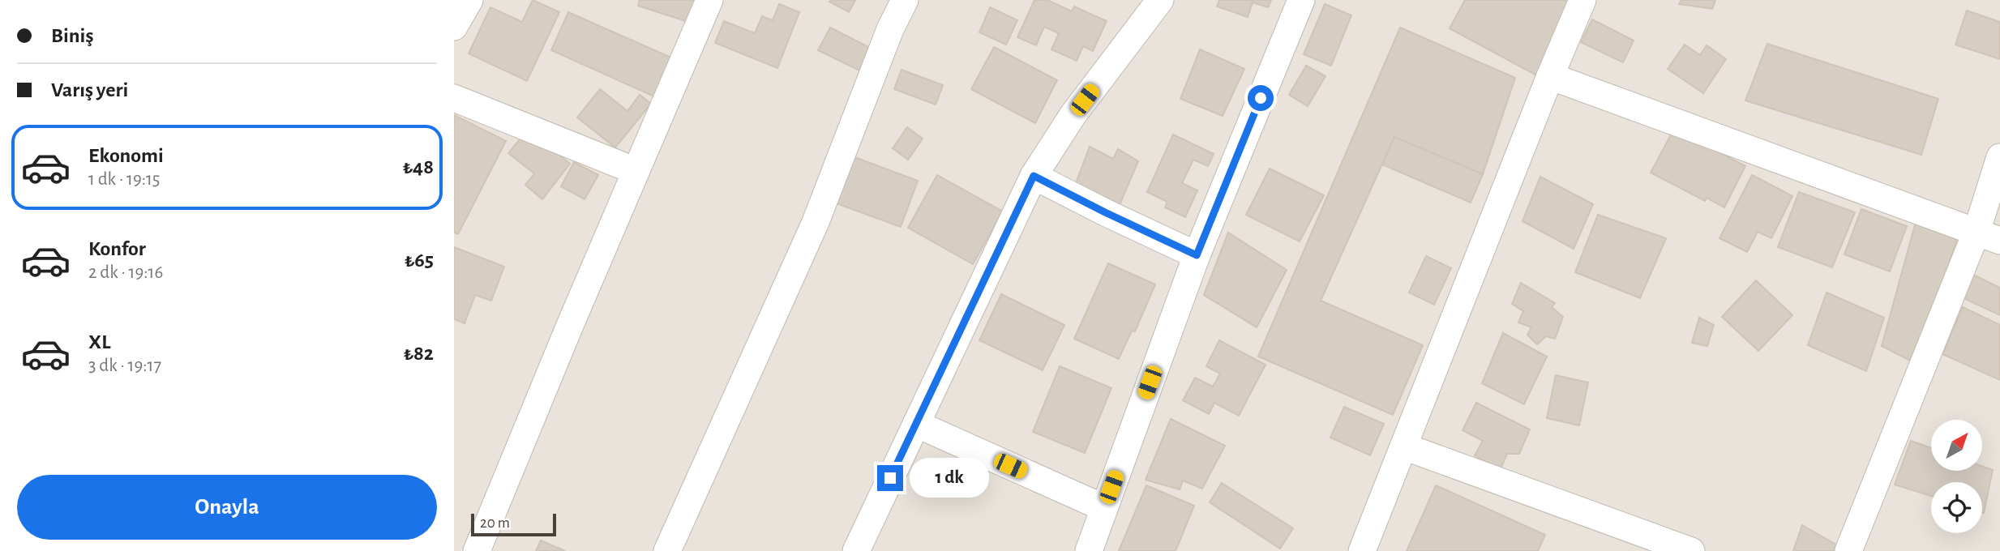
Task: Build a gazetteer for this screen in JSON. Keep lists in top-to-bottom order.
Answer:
{
  "scale_bar": "20 m",
  "north": "top right",
  "page": {
    "banner": ["Biniş", "Varış yeri"],
    "list": [
      {
        "name": "Ekonomi",
        "note": "1 dk · 19:15",
        "value": "₺48"
      },
      {
        "name": "Konfor",
        "note": "2 dk · 19:16",
        "value": "₺65"
      },
      {
        "name": "XL",
        "note": "3 dk · 19:17",
        "value": "₺82"
      }
    ],
    "bubble": "1 dk",
    "buttons": "Onayla",
    "scale": "20 m"
  }
}
